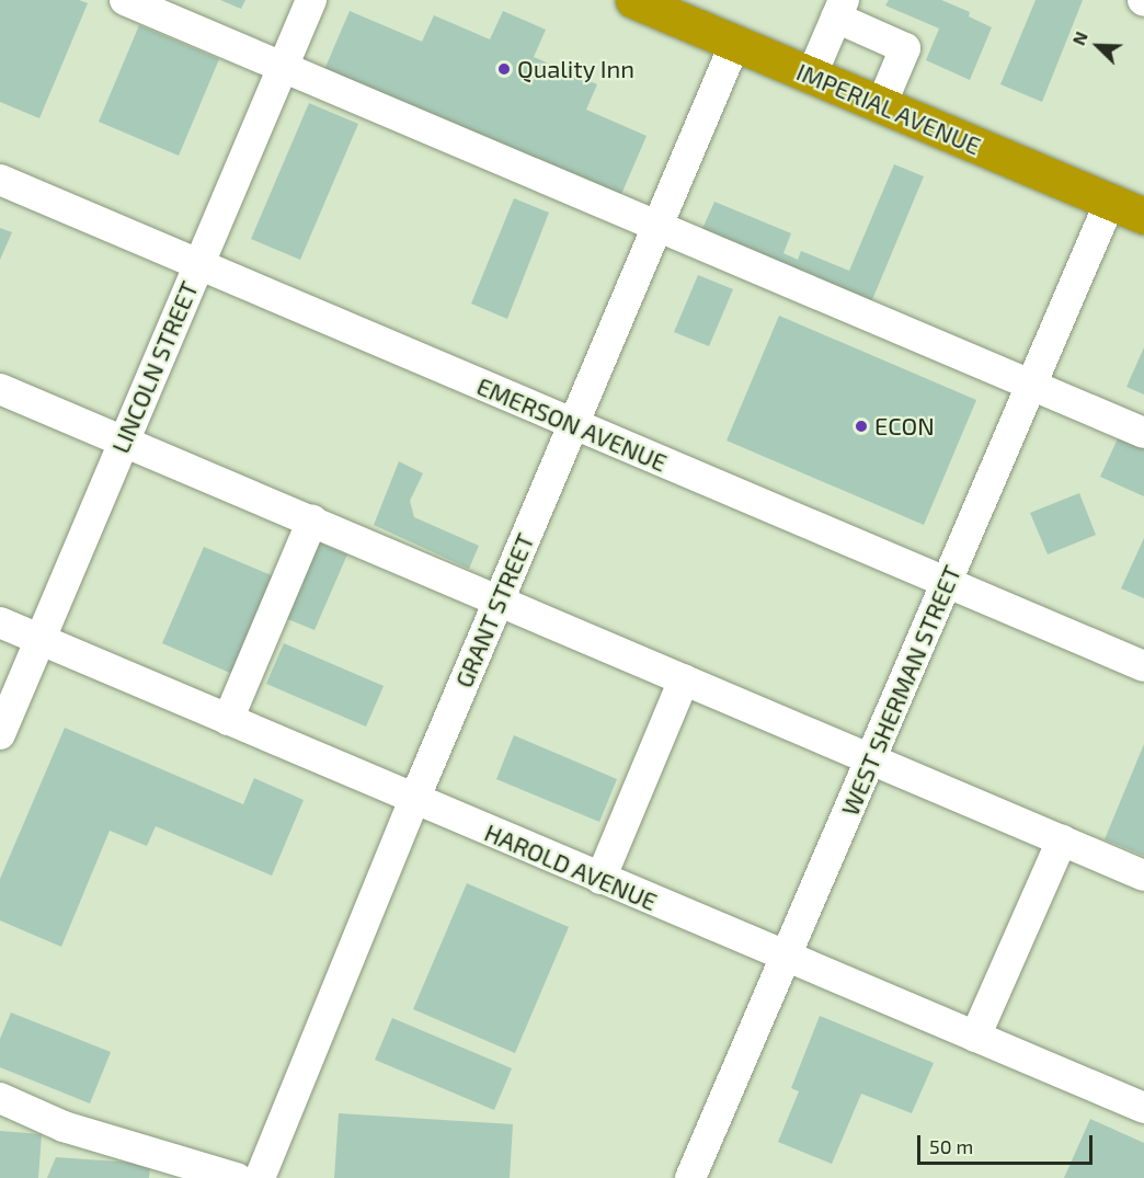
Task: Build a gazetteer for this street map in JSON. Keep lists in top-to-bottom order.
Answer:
{
  "streets": {
    "highway": ["IMPERIAL AVENUE"],
    "street": [
      "LINCOLN STREET",
      "EMERSON AVENUE",
      "GRANT STREET",
      "WEST SHERMAN STREET",
      "HAROLD AVENUE"
    ]
  },
  "crossings": [
    ["IMPERIAL AVENUE", "GRANT STREET"],
    ["IMPERIAL AVENUE", "WEST SHERMAN STREET"],
    ["LINCOLN STREET", "EMERSON AVENUE"],
    ["LINCOLN STREET", "HAROLD AVENUE"],
    ["EMERSON AVENUE", "GRANT STREET"],
    ["EMERSON AVENUE", "WEST SHERMAN STREET"],
    ["GRANT STREET", "HAROLD AVENUE"],
    ["WEST SHERMAN STREET", "HAROLD AVENUE"]
  ],
  "places": ["Quality Inn", "ECON"],
  "scale_bar": "50 m",
  "north": "top left"
}
